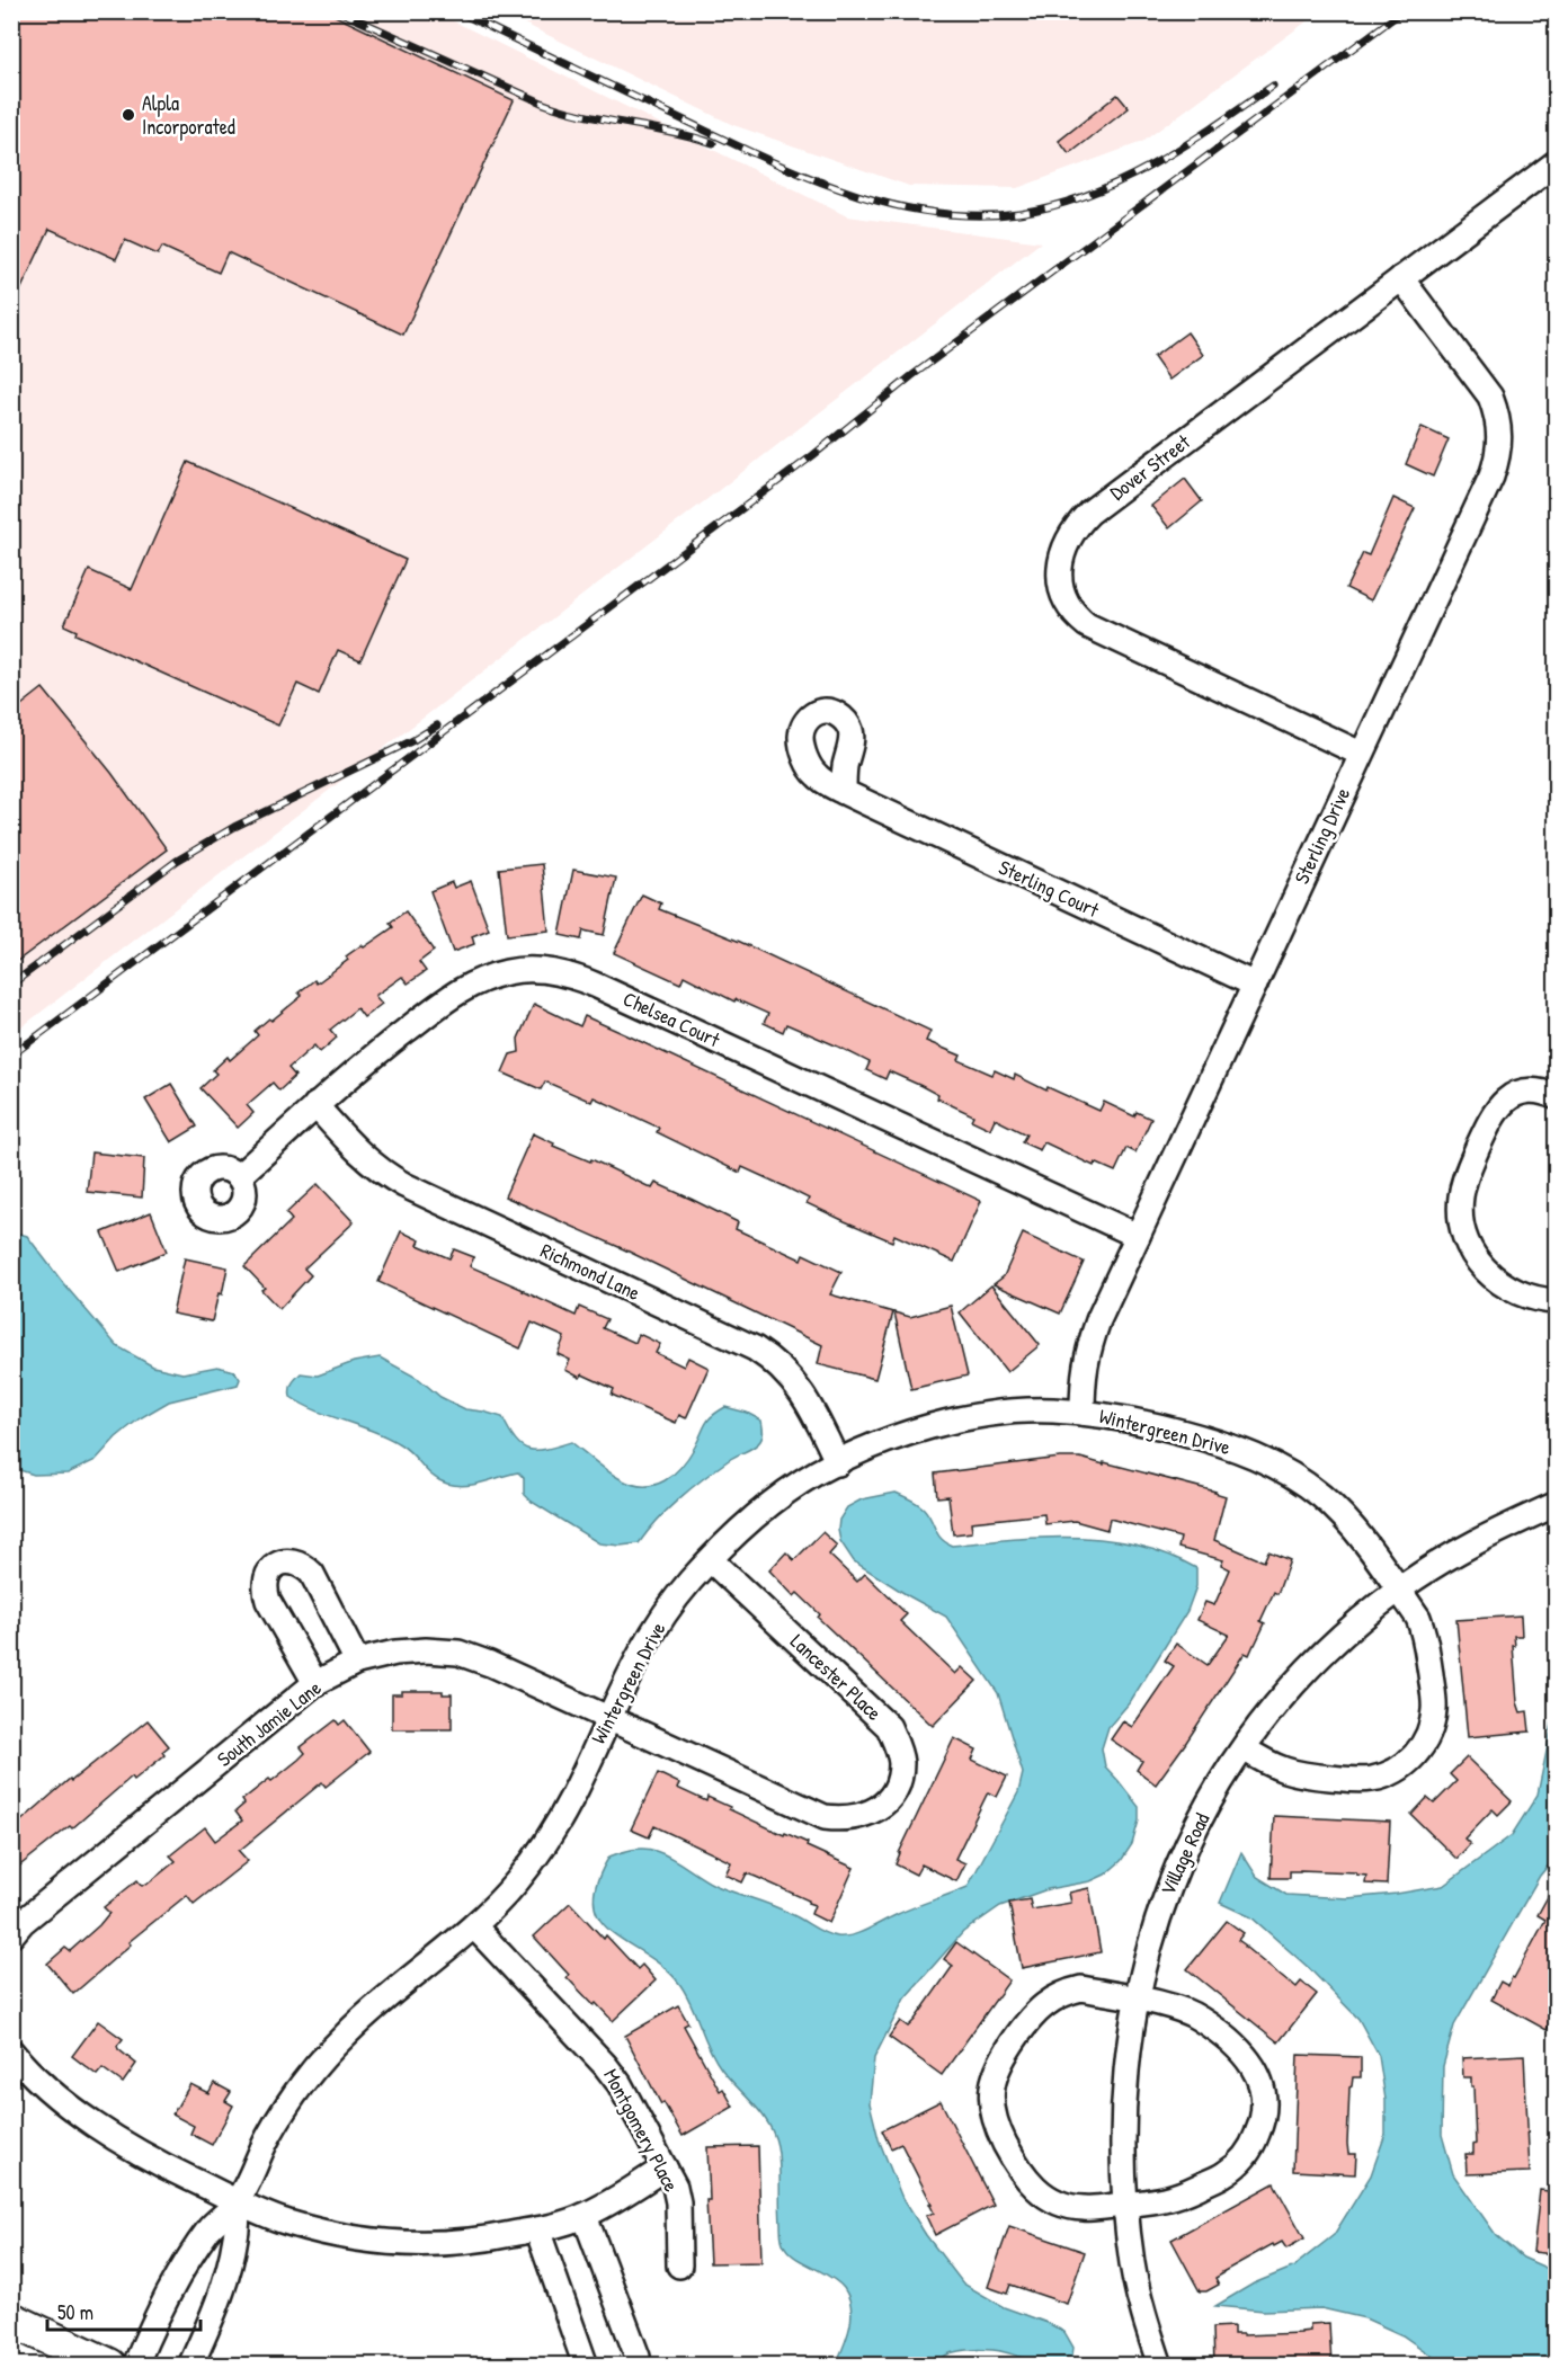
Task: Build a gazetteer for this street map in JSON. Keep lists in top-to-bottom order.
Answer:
{
  "streets": {
    "street": [
      "Dover Street",
      "Sterling Drive",
      "Sterling Court",
      "Chelsea Court",
      "Richmond Lane",
      "Wintergreen Drive",
      "Lancester Place",
      "South Jamie Lane",
      "Village Road",
      "Montgomery Place"
    ]
  },
  "crossings": [
    ["Dover Street", "Sterling Drive"],
    ["Sterling Drive", "Sterling Court"],
    ["Sterling Drive", "Chelsea Court"],
    ["Sterling Drive", "Wintergreen Drive"],
    ["Chelsea Court", "Richmond Lane"],
    ["Richmond Lane", "Wintergreen Drive"],
    ["Wintergreen Drive", "Lancester Place"],
    ["Wintergreen Drive", "South Jamie Lane"],
    ["Wintergreen Drive", "Village Road"],
    ["Wintergreen Drive", "Montgomery Place"],
    ["Lancester Place", "South Jamie Lane"]
  ],
  "places": ["Alpla Incorporated"],
  "scale_bar": "50 m"
}
